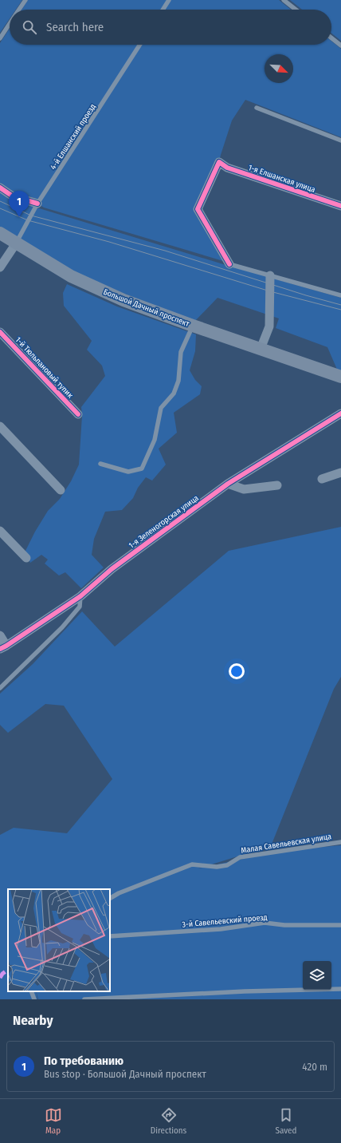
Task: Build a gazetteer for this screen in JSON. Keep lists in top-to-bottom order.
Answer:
{
  "streets": {
    "main road": ["Большой Дачный проспект"],
    "street": ["1-я Елшанская улица", "1-й Тюльпановый тупик", "1-я Зеленогорская улица"],
    "lane": ["4-й Елшанский проезд", "Малая Савельевская улица", "3-й Савельевский проезд"]
  },
  "crossings": [
    ["4-й Елшанский проезд", "Большой Дачный проспект"]
  ],
  "north": "bottom right",
  "page": {
    "search": "Search here",
    "pins": "1",
    "heading": "Nearby",
    "list": [
      {
        "mark": "1",
        "name": "По требованию",
        "note": "Bus stop · Большой Дачный проспект",
        "value": "420 m"
      }
    ],
    "nav": ["Map", "Directions", "Saved"]
  }
}
